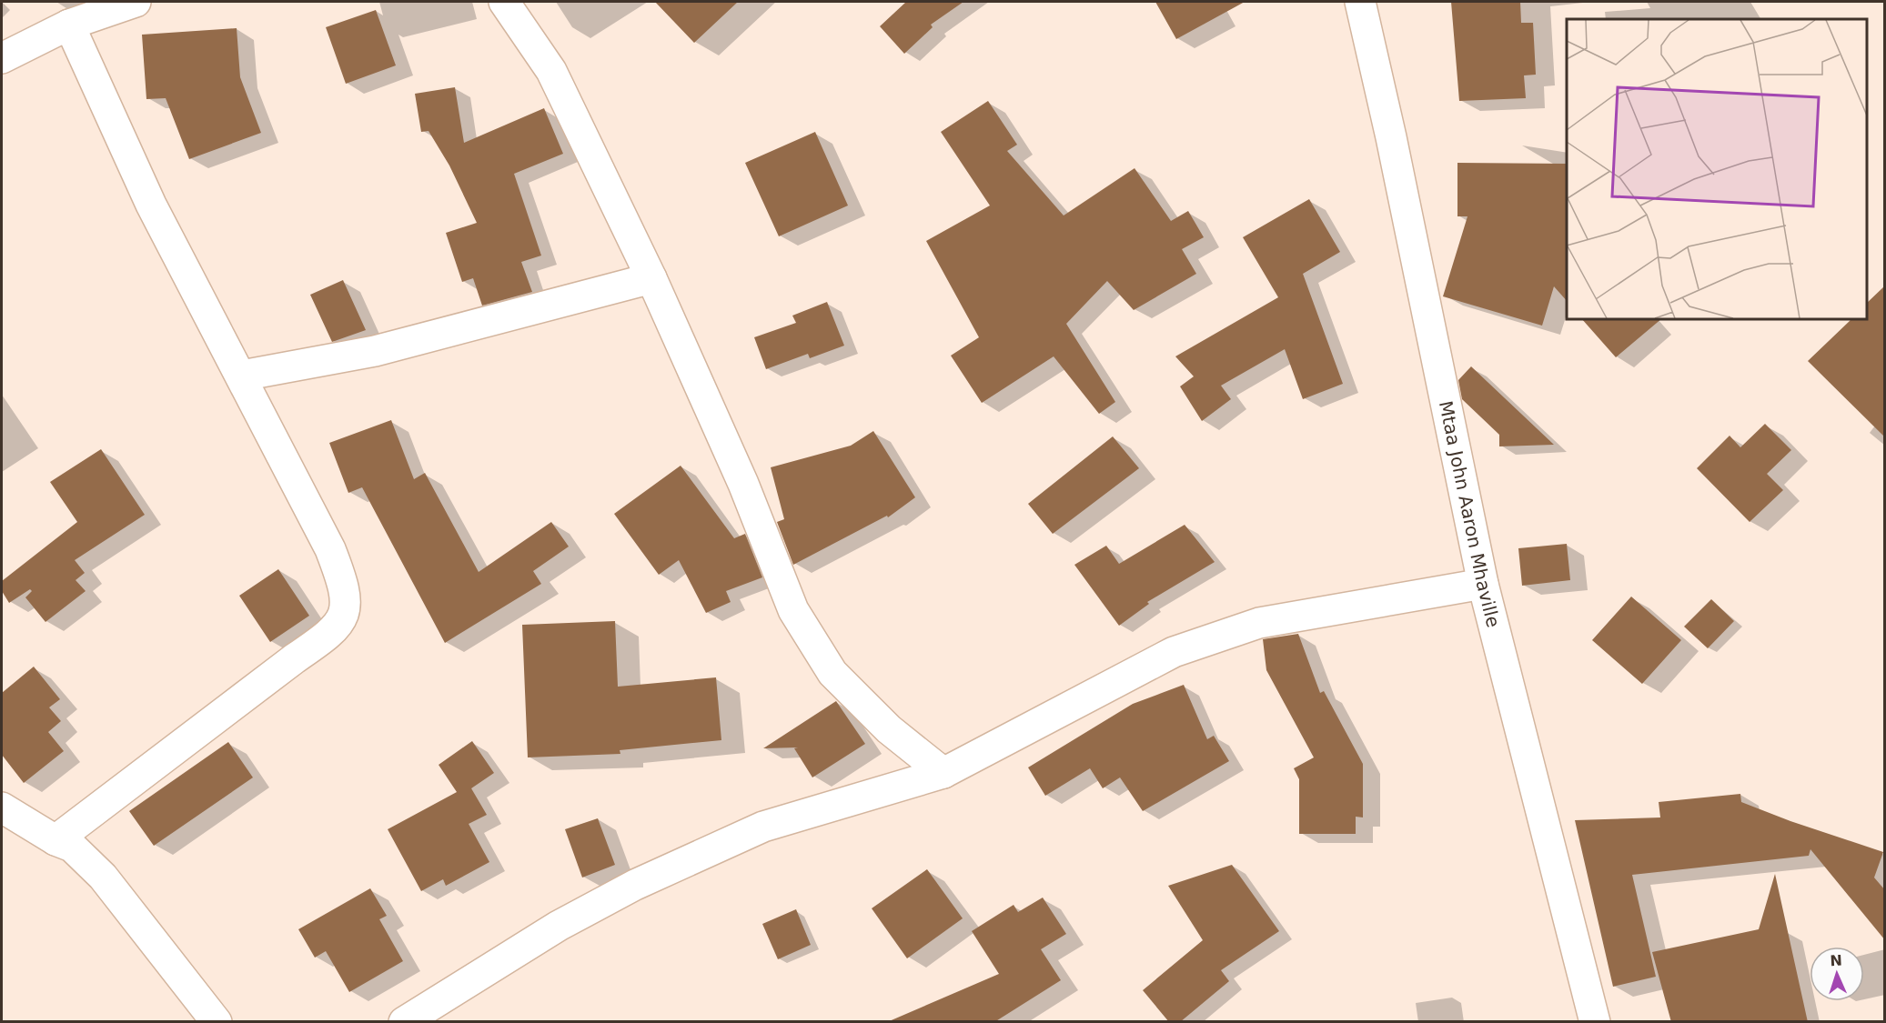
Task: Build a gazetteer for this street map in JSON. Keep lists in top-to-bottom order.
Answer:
{
  "streets": {
    "street": ["Mtaa John Aaron Mhaville"]
  },
  "north": "top"
}
